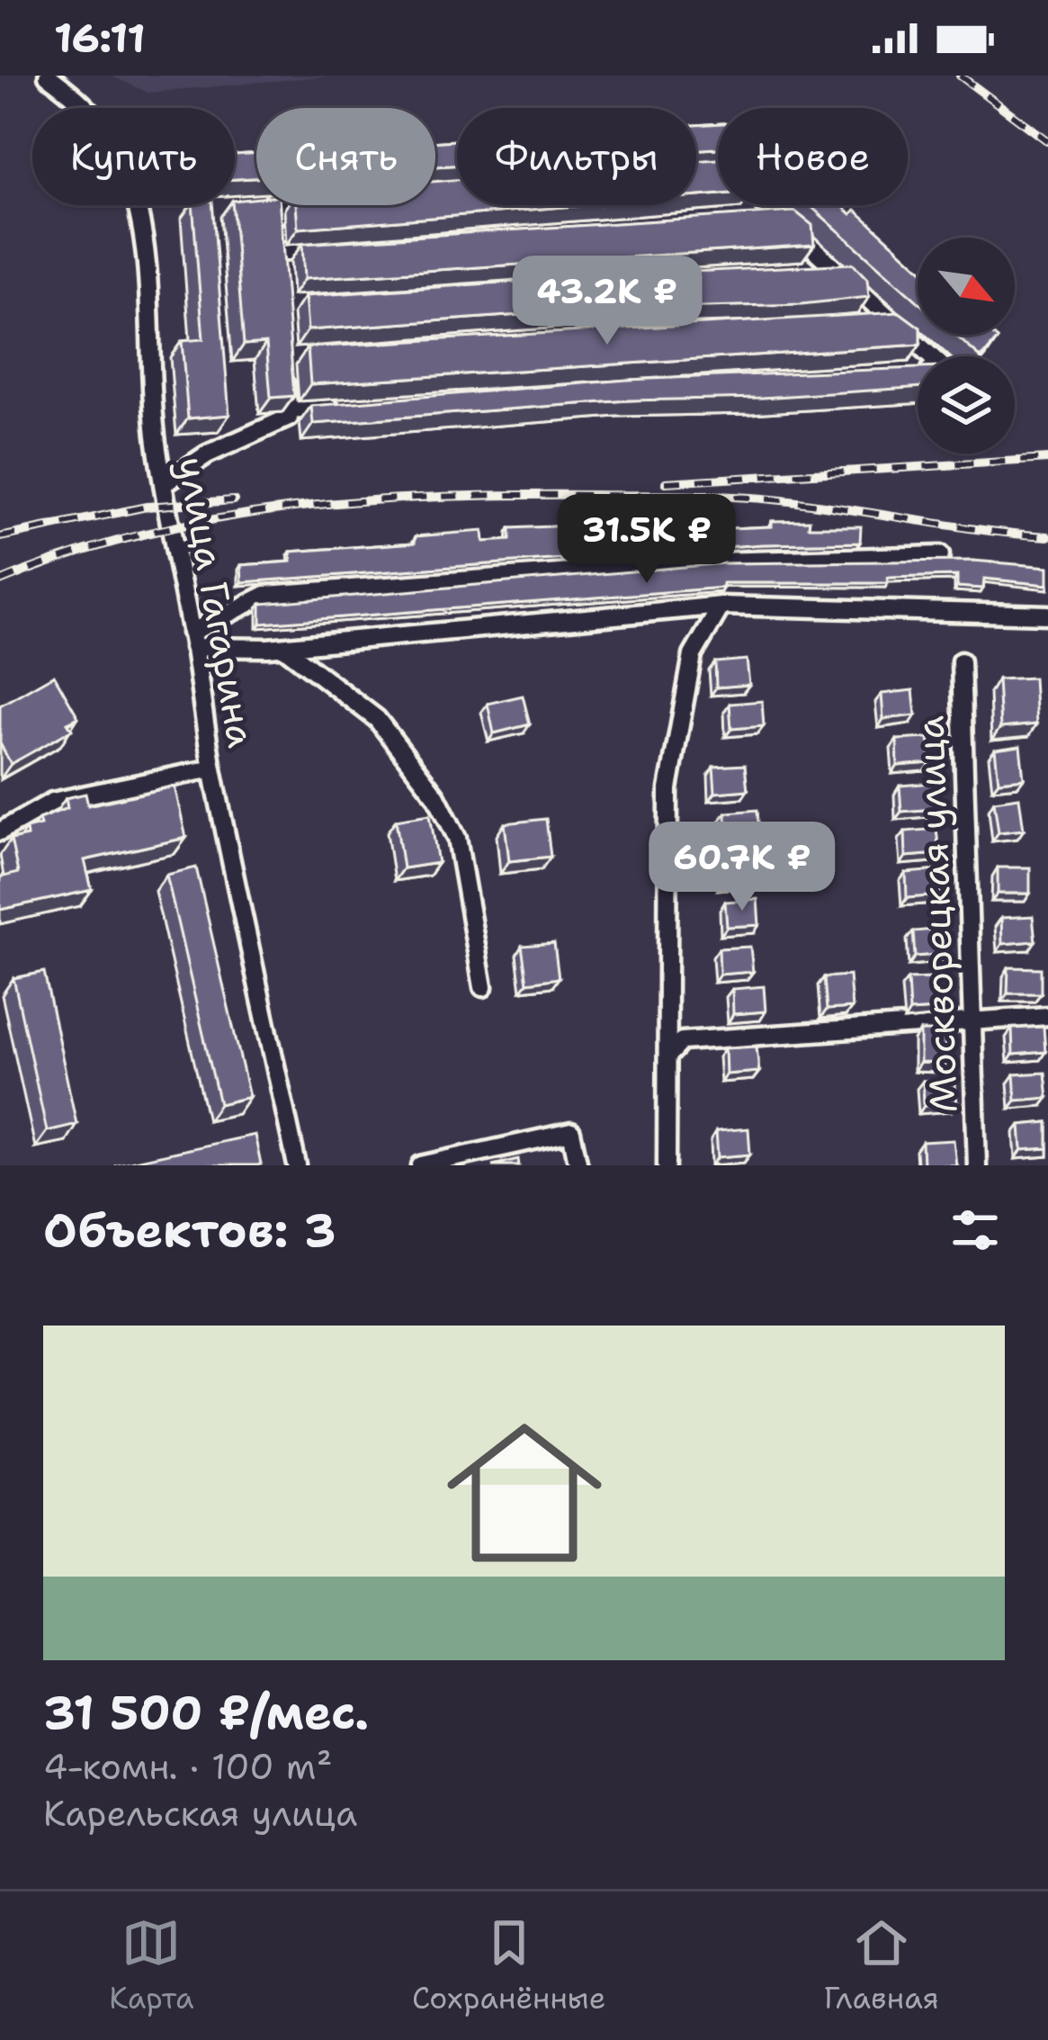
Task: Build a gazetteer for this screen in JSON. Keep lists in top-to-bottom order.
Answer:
{
  "streets": {
    "street": ["улица Гагарина", "Москворецкая улица"]
  },
  "north": "bottom right",
  "page": {
    "status": "16:11",
    "chip": [
      "Купить",
      "Снять",
      "Фильтры",
      "Новое"
    ],
    "price": ["43.2K ₽", "31.5K ₽", "60.7K ₽"],
    "heading": "Объектов: 3",
    "list": [
      {
        "name": "31 500 ₽/мес.",
        "note": "4-комн. · 100 m² · Карельская улица"
      }
    ],
    "tabs": ["Карта", "Сохранённые", "Главная"]
  }
}
